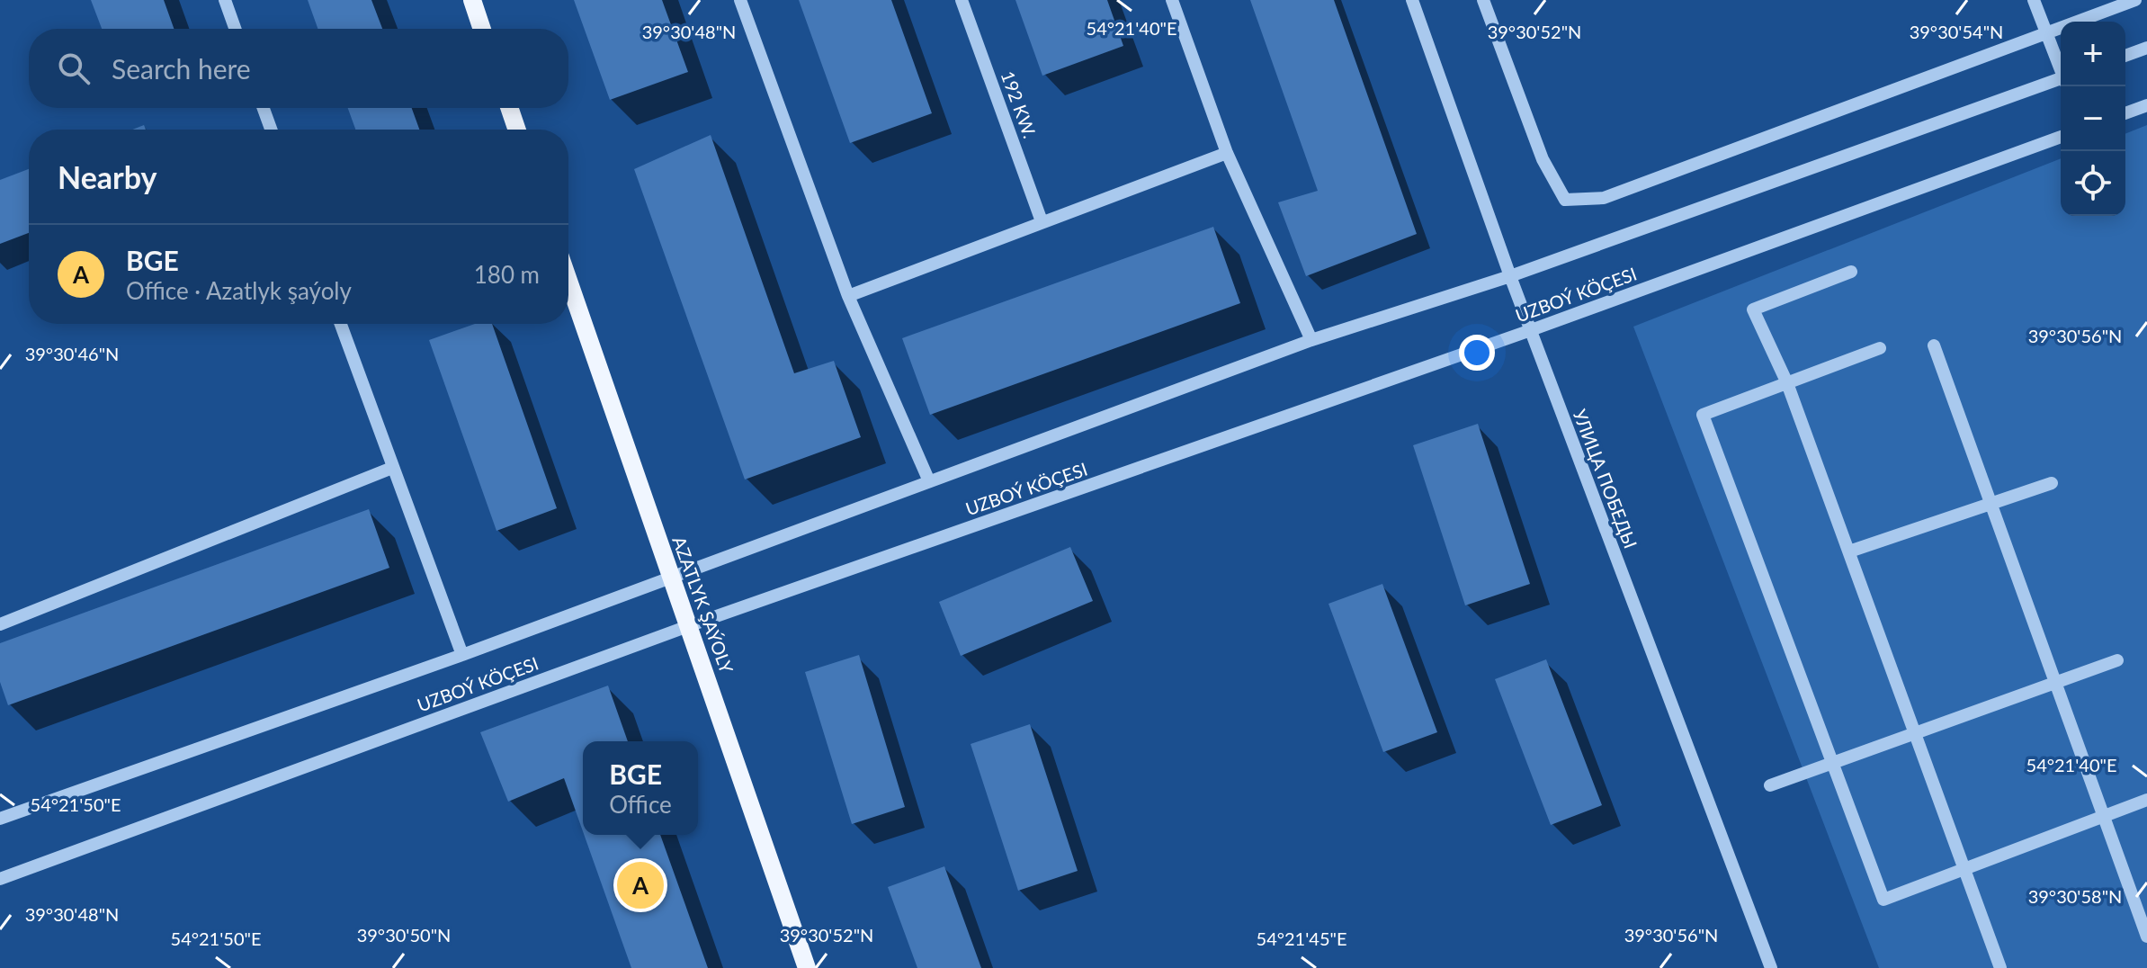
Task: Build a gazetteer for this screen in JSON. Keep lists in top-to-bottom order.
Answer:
{
  "streets": {
    "main road": ["AZATLYK ŞAÝOLY"],
    "street": ["192 KW.", "UZBOÝ KÖÇESI", "УЛИЦА ПОБЕДЫ"]
  },
  "crossings": [
    ["UZBOÝ KÖÇESI", "УЛИЦА ПОБЕДЫ"],
    ["UZBOÝ KÖÇESI", "AZATLYK ŞAÝOLY"]
  ],
  "page": {
    "map_buttons": ["+", "−"],
    "search": "Search here",
    "heading": "Nearby",
    "list": [
      {
        "mark": "A",
        "name": "BGE",
        "note": "Office · Azatlyk şaýoly",
        "value": "180 m"
      }
    ],
    "popup": ["BGE", "Office"],
    "pins": "A"
  },
  "coordinates": [
    "54°21'40\"E",
    "39°30'48\"N",
    "39°30'52\"N",
    "39°30'54\"N",
    "39°30'56\"N",
    "39°30'46\"N",
    "54°21'50\"E",
    "39°30'58\"N",
    "39°30'50\"N",
    "54°21'45\"E"
  ]
}
